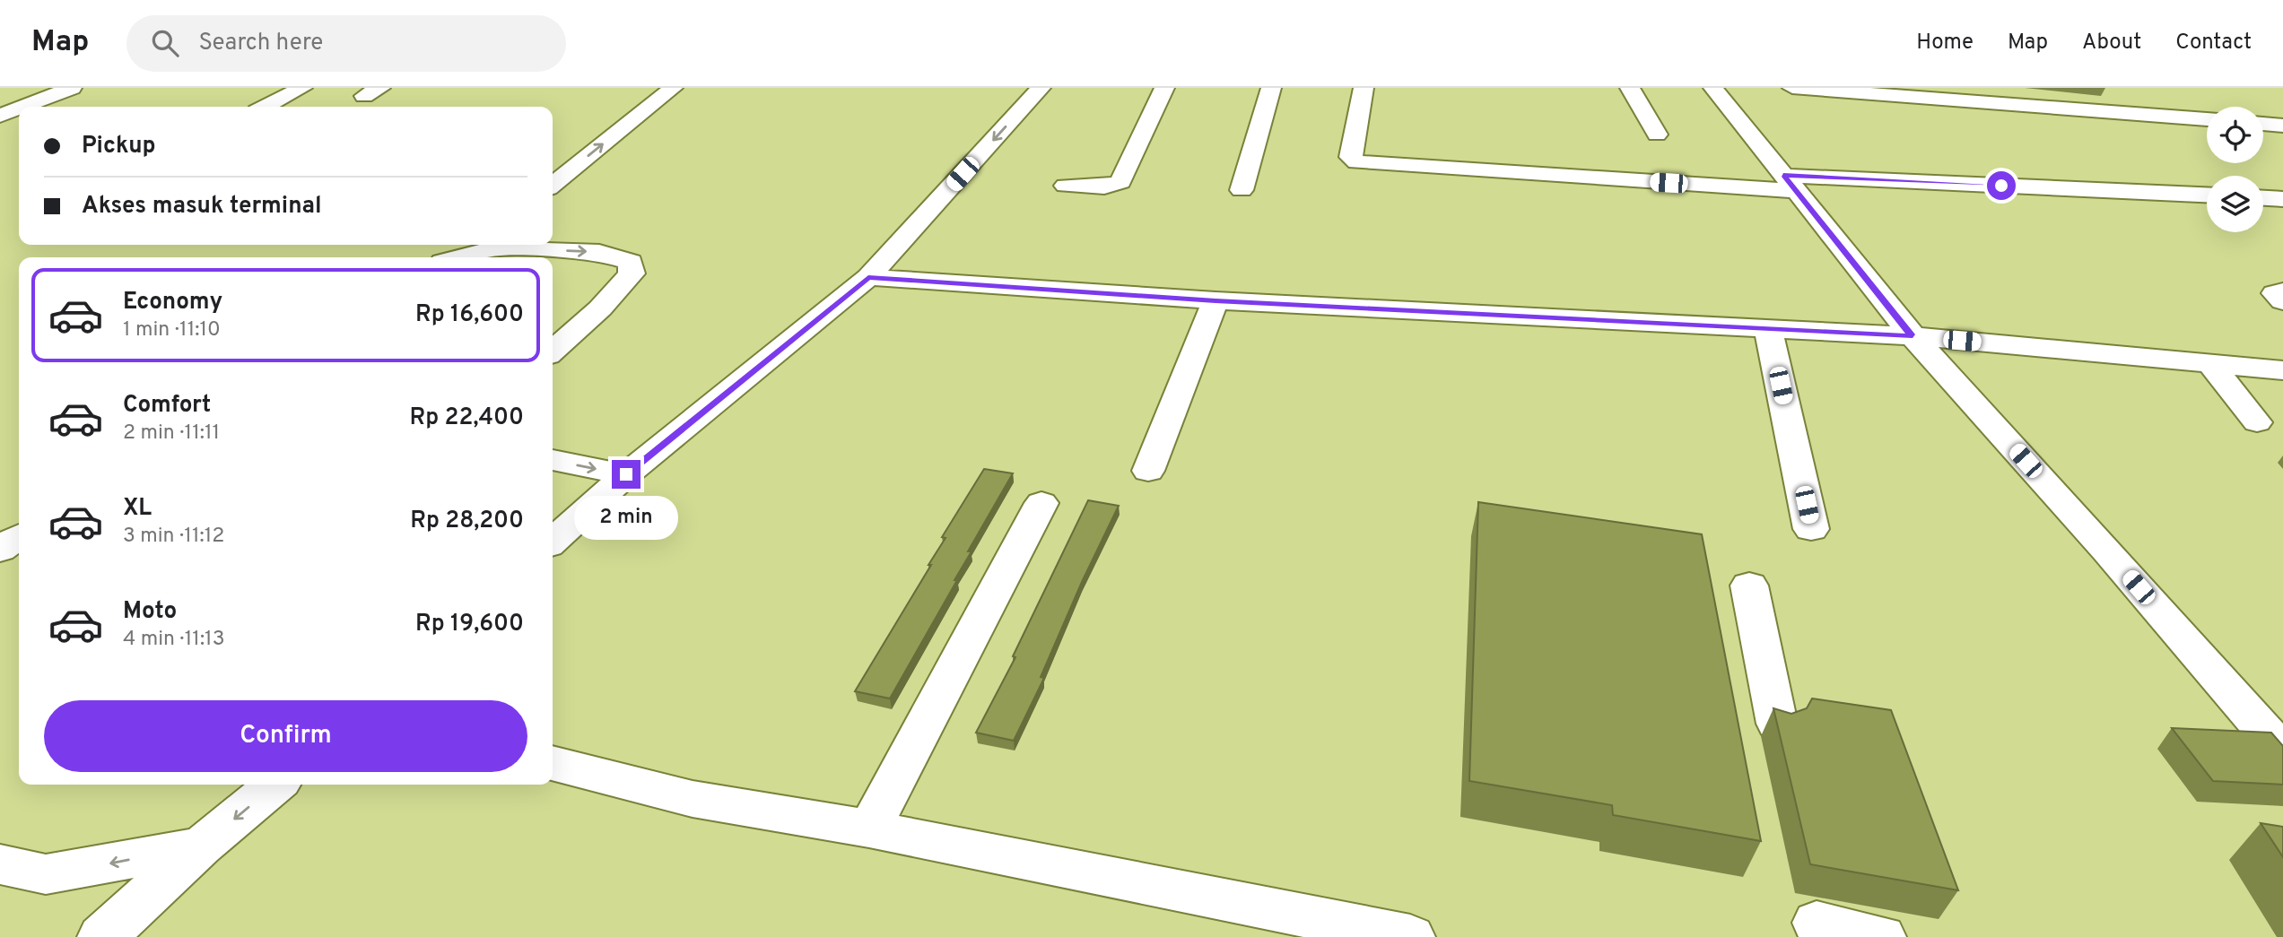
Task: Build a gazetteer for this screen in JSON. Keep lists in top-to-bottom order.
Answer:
{
  "page": {
    "header": "Map",
    "search": "Search here",
    "nav": [
      "Home",
      "Map",
      "About",
      "Contact"
    ],
    "banner": ["Pickup", "Akses masuk terminal"],
    "list": [
      {
        "name": "Economy",
        "note": "1 min · 11:10",
        "value": "Rp 16,600"
      },
      {
        "name": "Comfort",
        "note": "2 min · 11:11",
        "value": "Rp 22,400"
      },
      {
        "name": "XL",
        "note": "3 min · 11:12",
        "value": "Rp 28,200"
      },
      {
        "name": "Moto",
        "note": "4 min · 11:13",
        "value": "Rp 19,600"
      }
    ],
    "bubble": "2 min",
    "buttons": "Confirm"
  }
}
